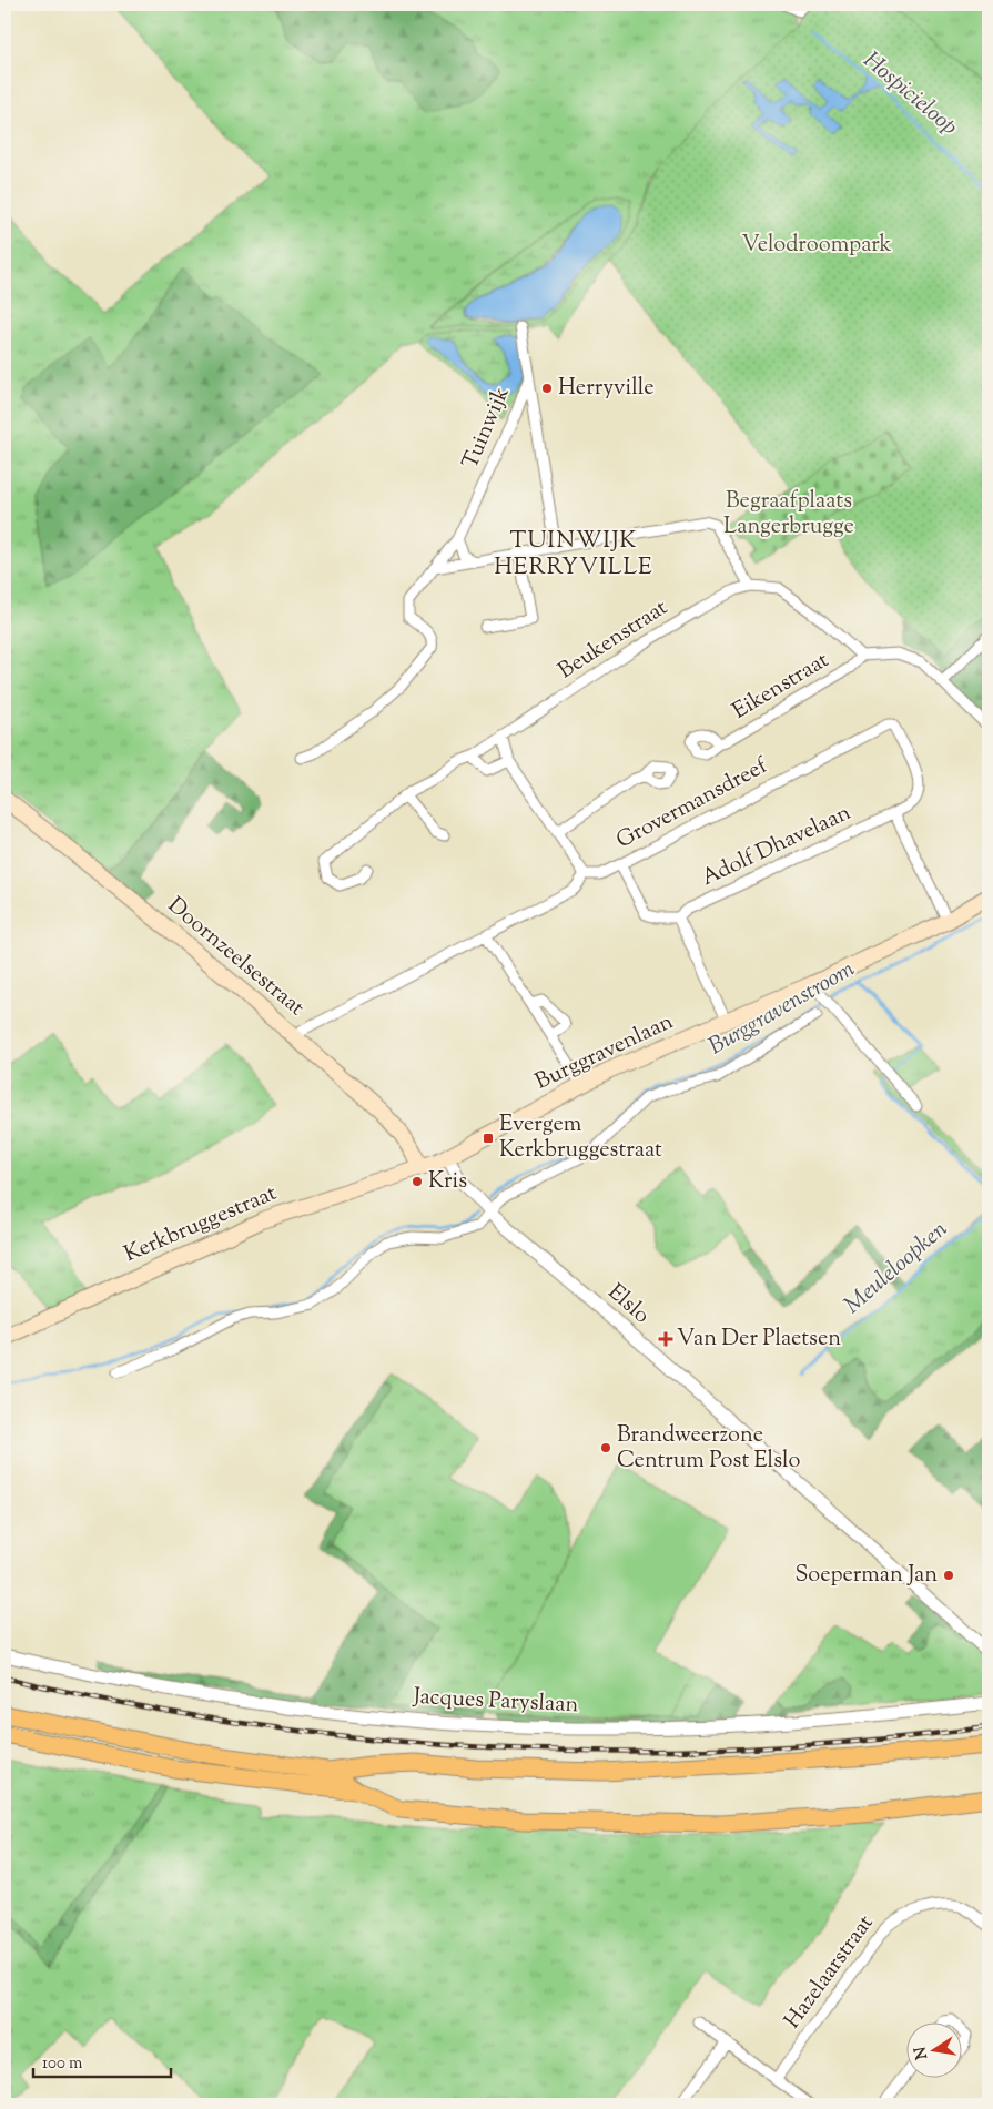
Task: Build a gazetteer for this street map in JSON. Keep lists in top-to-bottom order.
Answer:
{
  "streets": {
    "main road": ["Doornzeelsestraat", "Burggravenlaan", "Kerkbruggestraat"],
    "street": [
      "Tuinwijk",
      "Beukenstraat",
      "Eikenstraat",
      "Grovermansdreef",
      "Adolf Dhavelaan",
      "Elslo",
      "Jacques Paryslaan",
      "Hazelaarstraat"
    ]
  },
  "crossings": [
    ["Beukenstraat", "Eikenstraat"],
    ["Grovermansdreef", "Adolf Dhavelaan"],
    ["Doornzeelsestraat", "Burggravenlaan"],
    ["Doornzeelsestraat", "Kerkbruggestraat"],
    ["Burggravenlaan", "Kerkbruggestraat"],
    ["Burggravenlaan", "Elslo"]
  ],
  "districts": ["TUINWIJK HERRYVILLE"],
  "water": ["Hospicieloop", "Burggravenstroom", "Meuleloopken"],
  "parks": ["Velodroompark", "Begraafplaats Langerbrugge"],
  "places": {
    "other": [
      "Herryville",
      "Kris",
      "Brandweerzone Centrum Post Elslo",
      "Soeperman Jan"
    ],
    "transit": ["Evergem Kerkbruggestraat"],
    "health": ["Van Der Plaetsen"]
  },
  "scale_bar": "100 m",
  "north": "left"
}
